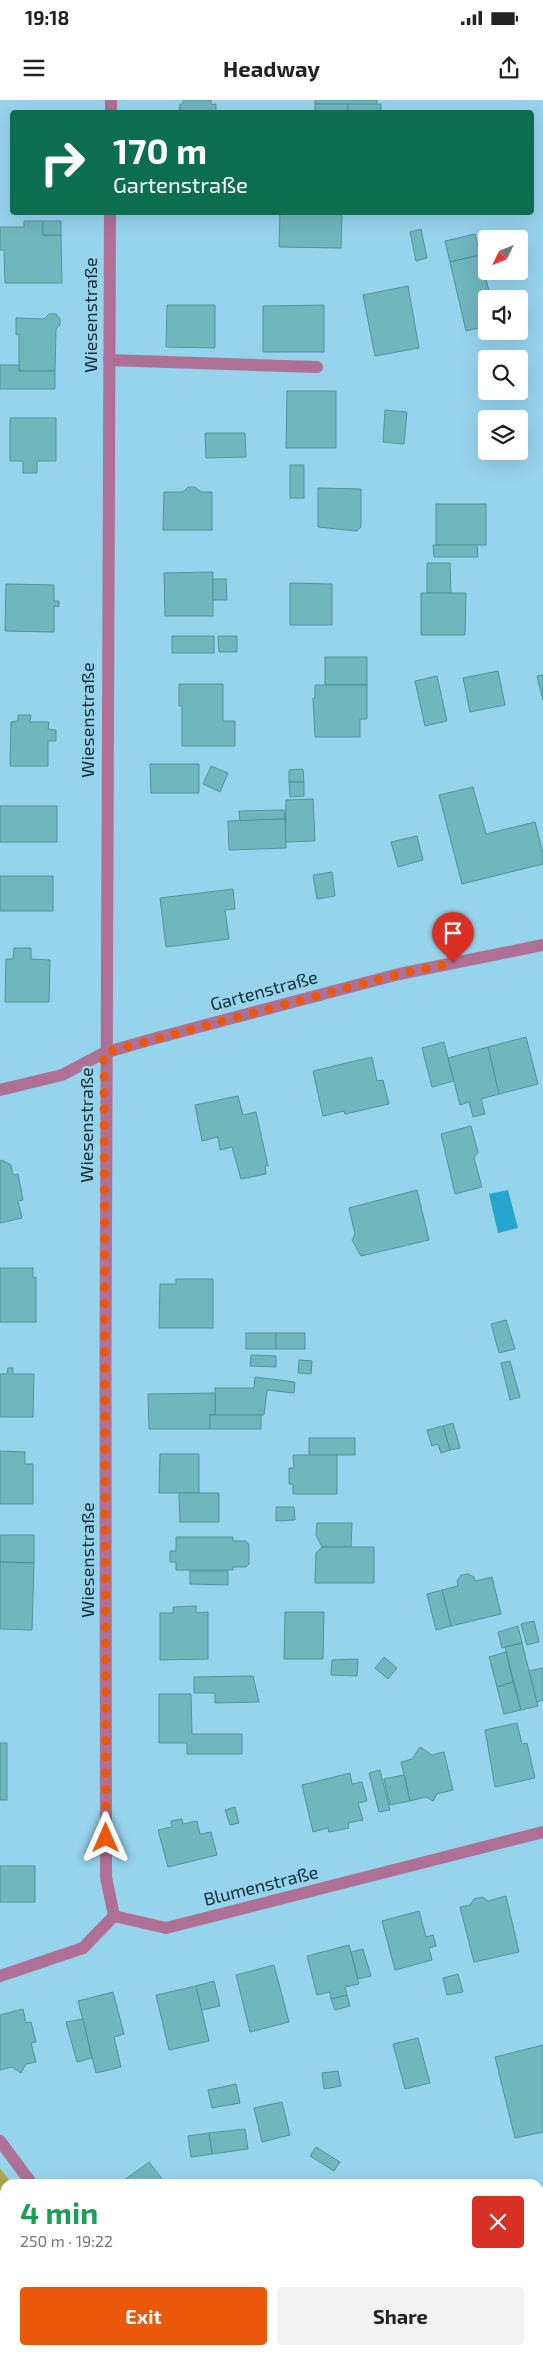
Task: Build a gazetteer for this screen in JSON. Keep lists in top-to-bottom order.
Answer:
{
  "streets": {
    "street": ["Wiesenstraße", "Gartenstraße", "Blumenstraße"]
  },
  "crossings": [
    ["Wiesenstraße", "Gartenstraße"],
    ["Wiesenstraße", "Blumenstraße"]
  ],
  "north": "bottom left",
  "page": {
    "status": "19:18",
    "header": "Headway",
    "turn": ["170 m", "Gartenstraße"],
    "heading": ["4 min", "250 m · 19:22"],
    "buttons": ["Exit", "Share"]
  }
}
